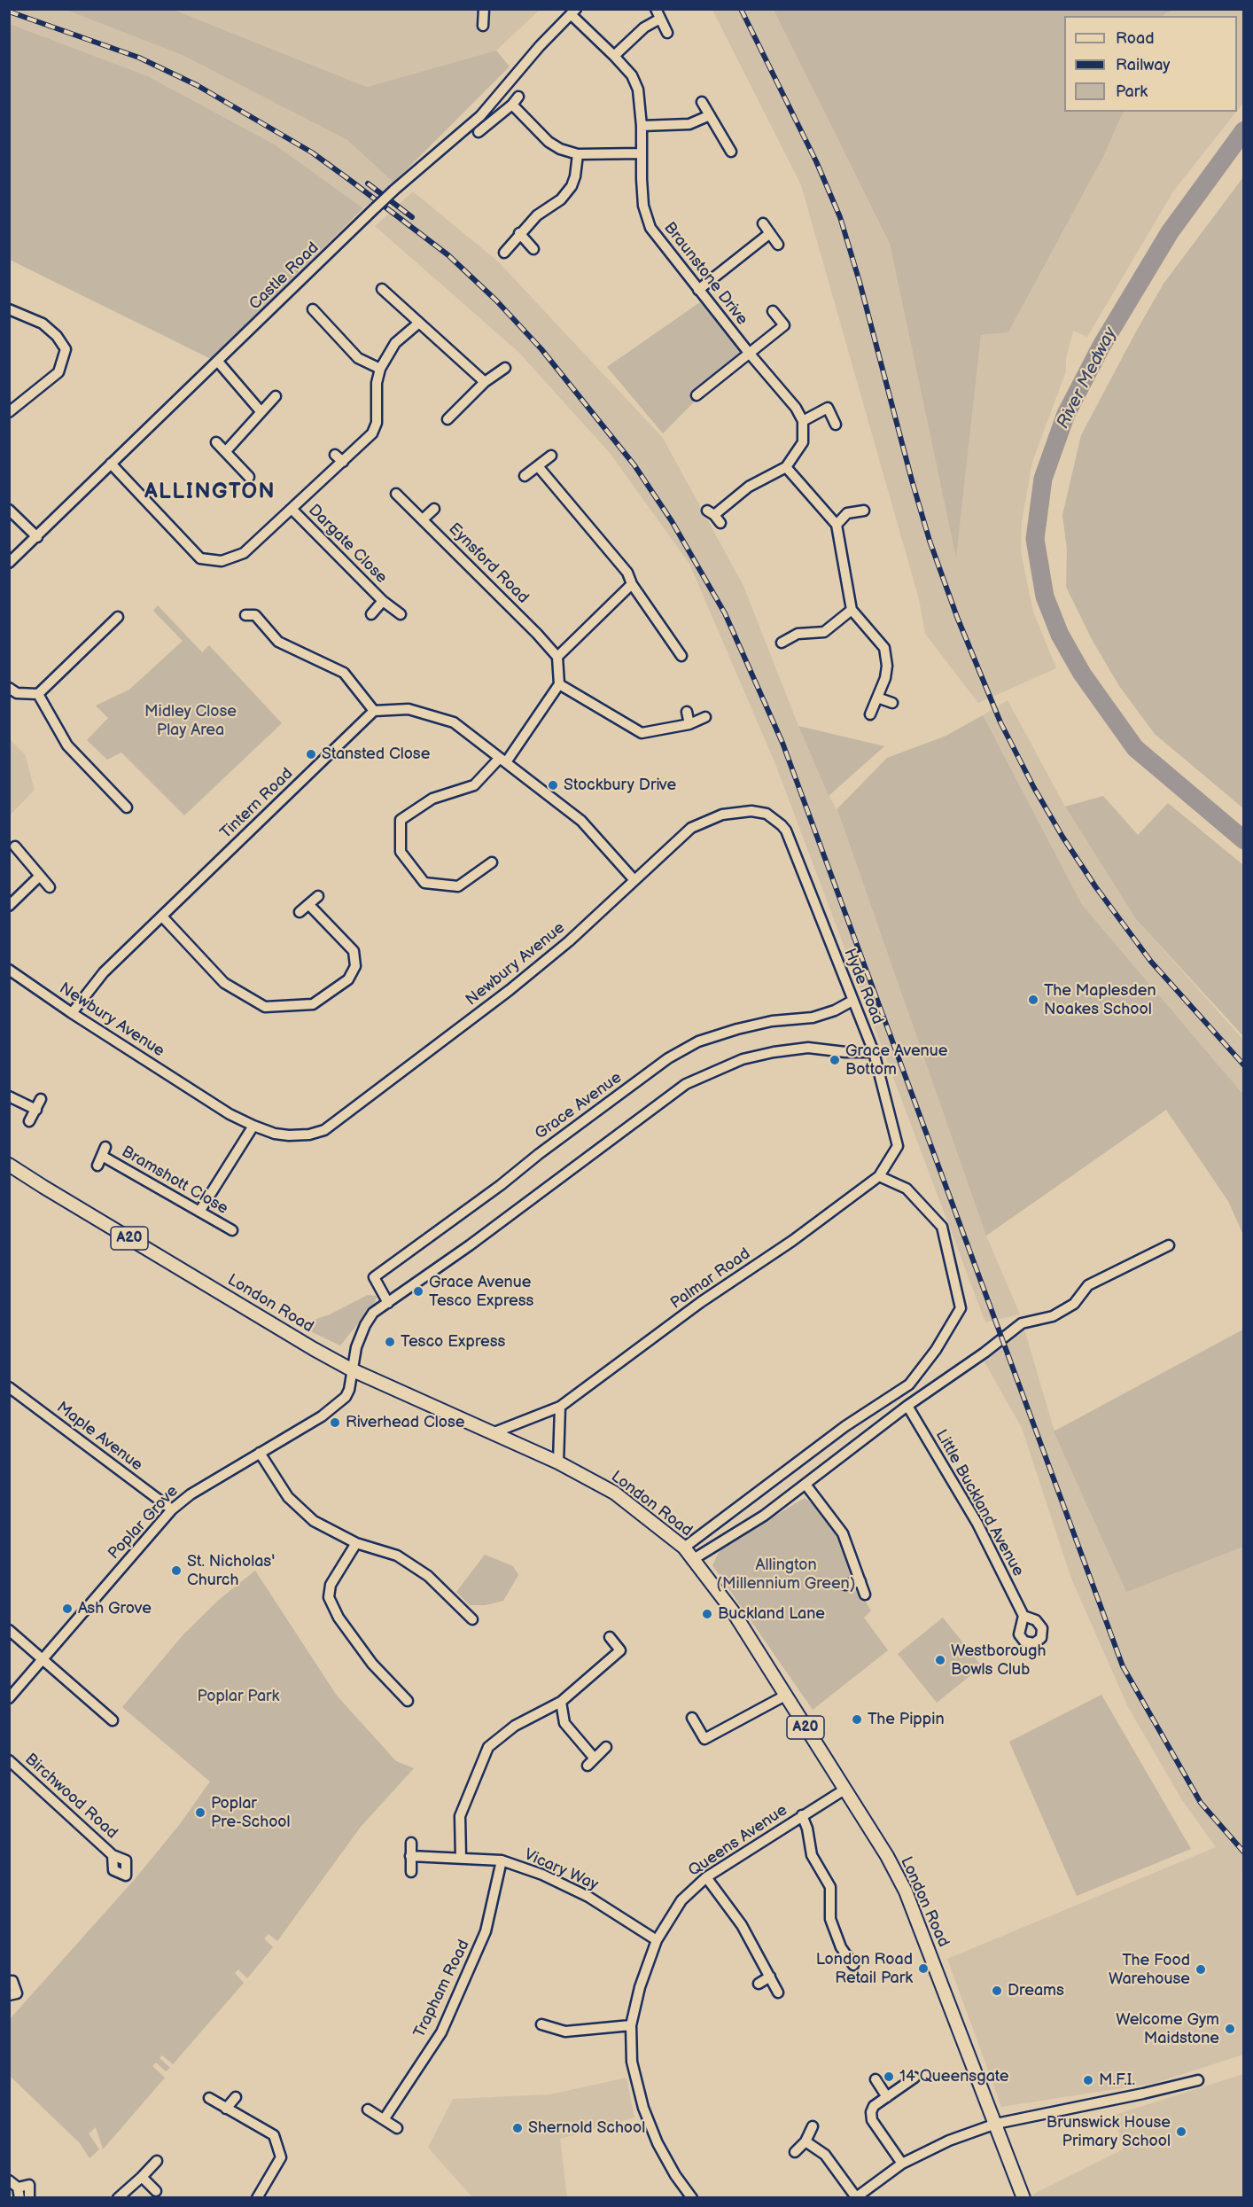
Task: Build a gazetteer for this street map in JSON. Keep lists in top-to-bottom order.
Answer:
{
  "streets": {
    "main road": ["A20", "London Road"],
    "street": [
      "Braunstone Drive",
      "Castle Road",
      "Dargate Close",
      "Eynsford Road",
      "Tintern Road",
      "Newbury Avenue",
      "Hyde Road",
      "Grace Avenue",
      "Bramshott Close",
      "Palmar Road",
      "Maple Avenue",
      "Little Buckland Avenue",
      "Poplar Grove",
      "Birchwood Road",
      "Queens Avenue",
      "Vicary Way",
      "Trapham Road"
    ]
  },
  "crossings": [
    ["Braunstone Drive", "Castle Road"],
    ["Tintern Road", "Newbury Avenue"],
    ["Newbury Avenue", "Hyde Road"],
    ["Hyde Road", "Grace Avenue"],
    ["Hyde Road", "Palmar Road"],
    ["Palmar Road", "London Road"],
    ["London Road", "Poplar Grove"],
    ["London Road", "Queens Avenue"],
    ["Maple Avenue", "Poplar Grove"],
    ["Queens Avenue", "Vicary Way"],
    ["Vicary Way", "Trapham Road"]
  ],
  "districts": ["ALLINGTON"],
  "water": ["River Medway"],
  "parks": ["Midley Close Play Area", "Allington (Millennium Green)", "Poplar Park"],
  "places": [
    "Stansted Close",
    "Stockbury Drive",
    "The Maplesden Noakes School",
    "Grace Avenue Bottom",
    "Grace Avenue Tesco Express",
    "Tesco Express",
    "Riverhead Close",
    "St. Nicholas' Church",
    "Ash Grove",
    "Buckland Lane",
    "Westborough Bowls Club",
    "The Pippin",
    "Poplar Pre-School",
    "London Road Retail Park",
    "The Food Warehouse",
    "Dreams",
    "Welcome Gym Maidstone",
    "14 Queensgate",
    "M.F.I.",
    "Shernold School",
    "Brunswick House Primary School"
  ],
  "legend": ["Road", "Railway", "Park"]
}
